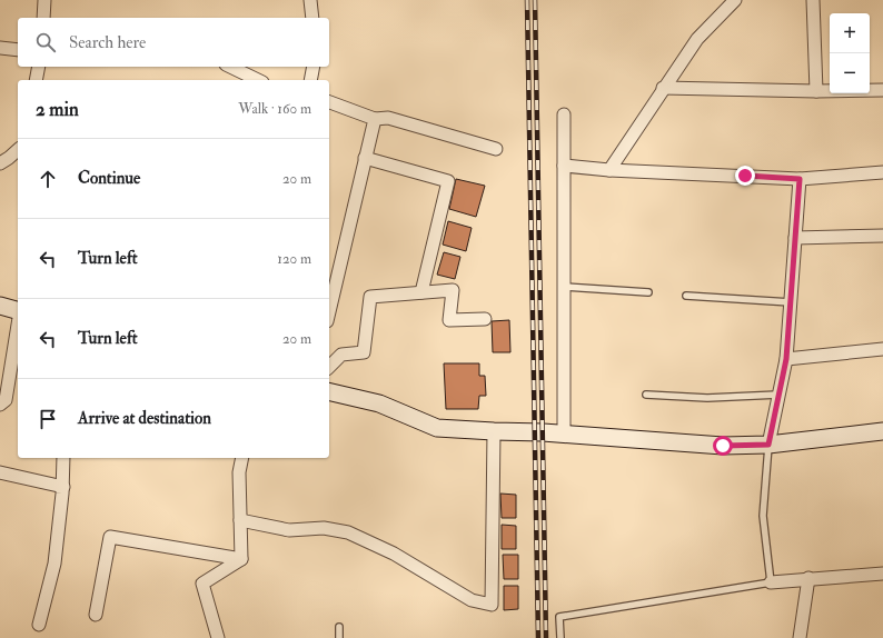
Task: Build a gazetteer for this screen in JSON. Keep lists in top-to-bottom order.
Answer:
{
  "page": {
    "map_buttons": ["+", "−"],
    "search": "Search here",
    "heading": ["2 min", "Walk · 160 m"],
    "list": [
      ["Continue", "20 m"],
      ["Turn left", "120 m"],
      ["Turn left", "20 m"],
      "Arrive at destination"
    ]
  }
}
